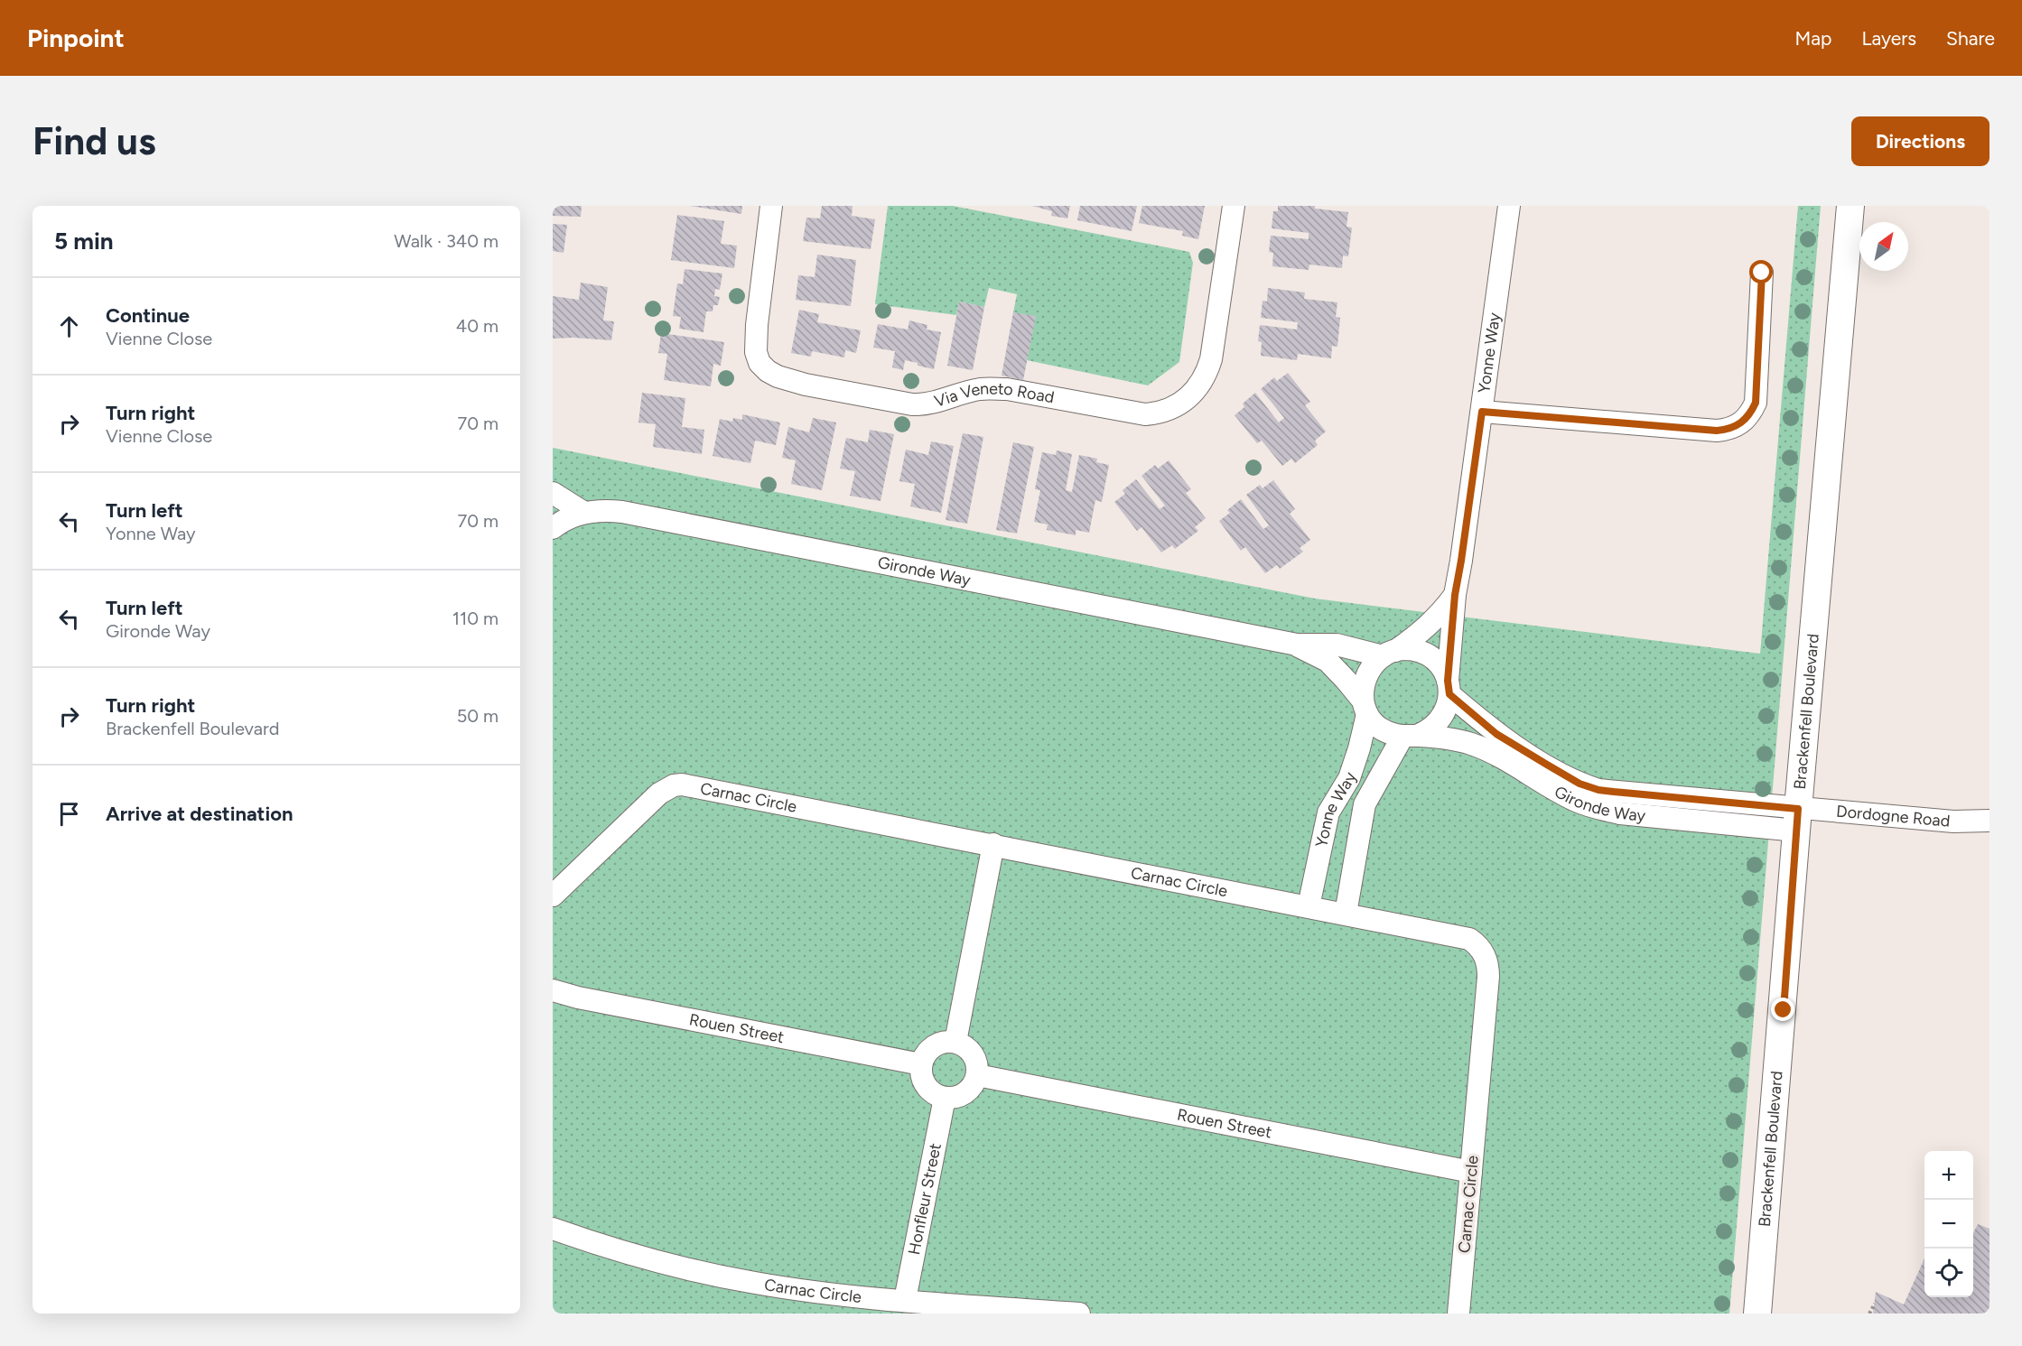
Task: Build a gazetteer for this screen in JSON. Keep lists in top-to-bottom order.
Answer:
{
  "streets": {
    "street": [
      "Yonne Way",
      "Via Veneto Road",
      "Gironde Way",
      "Brackenfell Boulevard",
      "Carnac Circle",
      "Dordogne Road",
      "Rouen Street",
      "Honfleur Street"
    ]
  },
  "crossings": [
    ["Yonne Way", "Gironde Way"],
    ["Yonne Way", "Carnac Circle"],
    ["Gironde Way", "Brackenfell Boulevard"],
    ["Gironde Way", "Dordogne Road"],
    ["Brackenfell Boulevard", "Dordogne Road"],
    ["Carnac Circle", "Rouen Street"],
    ["Carnac Circle", "Honfleur Street"],
    ["Rouen Street", "Honfleur Street"]
  ],
  "north": "top right",
  "page": {
    "header": "Pinpoint",
    "nav": ["Map", "Layers", "Share"],
    "buttons": "Directions",
    "title": "Find us",
    "heading": ["5 min", "Walk · 340 m"],
    "list": [
      ["Continue", "Vienne Close", "40 m"],
      ["Turn right", "Vienne Close", "70 m"],
      ["Turn left", "Yonne Way", "70 m"],
      ["Turn left", "Gironde Way", "110 m"],
      ["Turn right", "Brackenfell Boulevard", "50 m"],
      "Arrive at destination"
    ],
    "map_buttons": ["+", "−"]
  }
}
